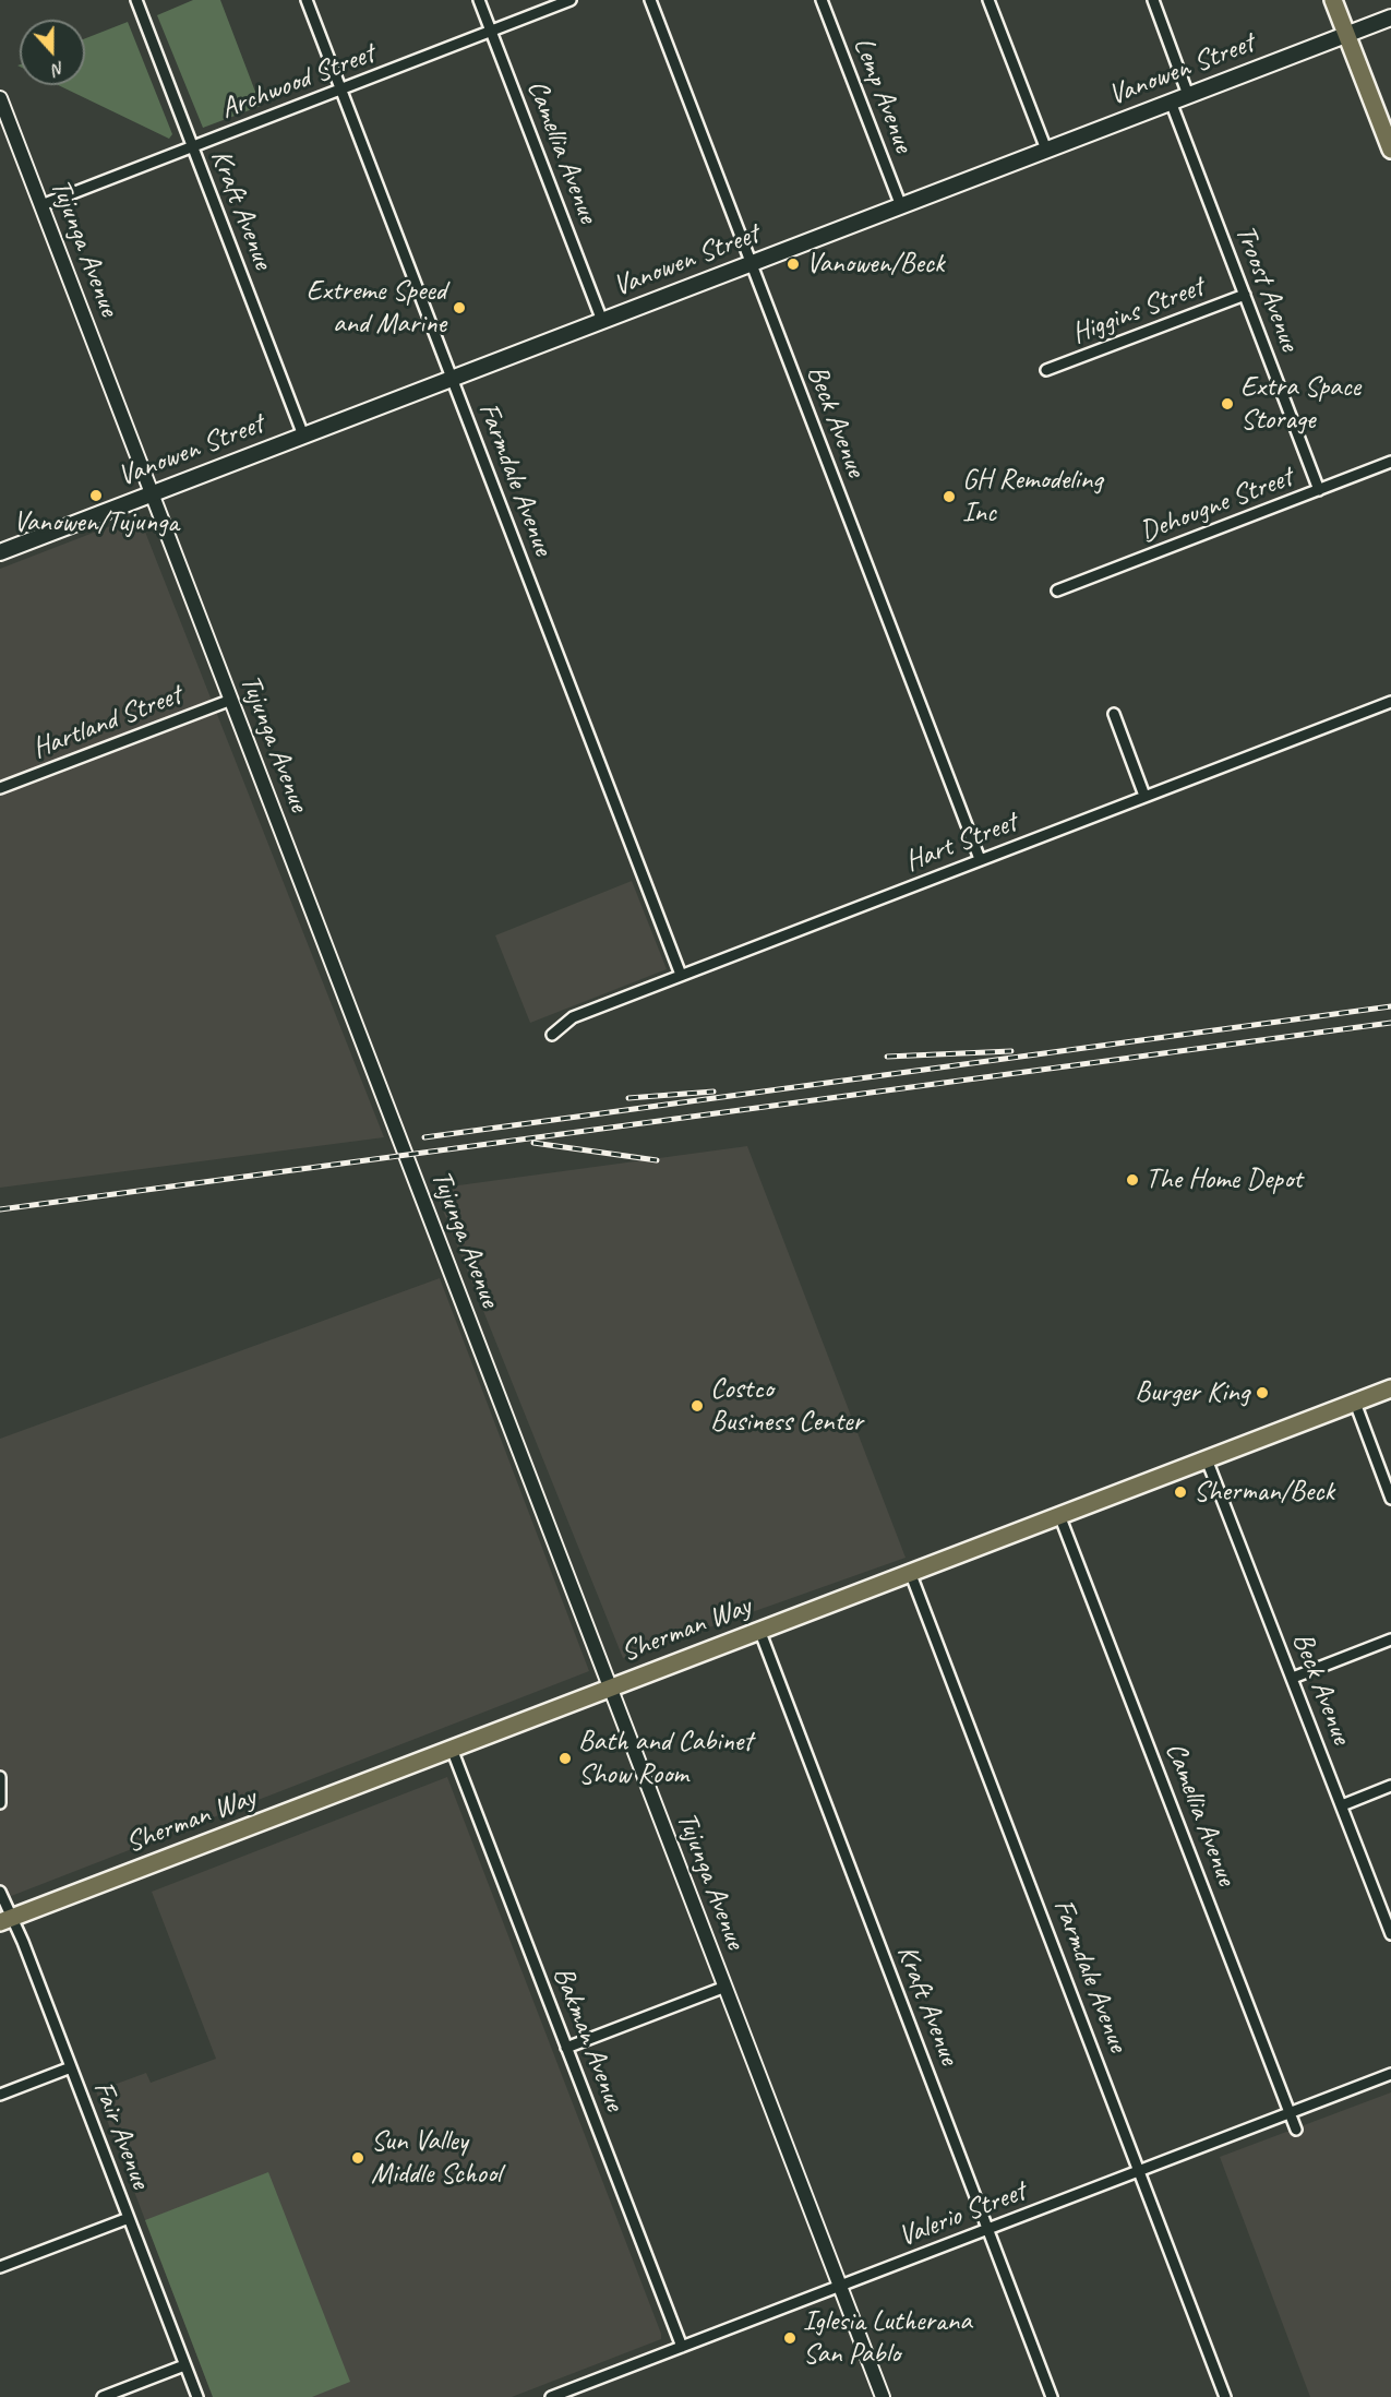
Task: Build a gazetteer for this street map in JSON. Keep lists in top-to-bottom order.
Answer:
{
  "streets": {
    "main road": ["Vanowen Street", "Sherman Way"],
    "street": [
      "Archwood Street",
      "Lemp Avenue",
      "Camellia Avenue",
      "Kraft Avenue",
      "Tujunga Avenue",
      "Troost Avenue",
      "Higgins Street",
      "Beck Avenue",
      "Farmdale Avenue",
      "Dehougne Street",
      "Hartland Street",
      "Hart Street",
      "Bakman Avenue",
      "Fair Avenue",
      "Valerio Street"
    ]
  },
  "crossings": [
    ["Vanowen Street", "Lemp Avenue"],
    ["Vanowen Street", "Camellia Avenue"],
    ["Vanowen Street", "Kraft Avenue"],
    ["Vanowen Street", "Tujunga Avenue"],
    ["Vanowen Street", "Troost Avenue"],
    ["Vanowen Street", "Beck Avenue"],
    ["Vanowen Street", "Farmdale Avenue"],
    ["Archwood Street", "Camellia Avenue"],
    ["Archwood Street", "Kraft Avenue"],
    ["Archwood Street", "Tujunga Avenue"],
    ["Archwood Street", "Farmdale Avenue"],
    ["Camellia Avenue", "Sherman Way"],
    ["Camellia Avenue", "Valerio Street"],
    ["Kraft Avenue", "Sherman Way"],
    ["Kraft Avenue", "Valerio Street"],
    ["Tujunga Avenue", "Hartland Street"],
    ["Tujunga Avenue", "Sherman Way"],
    ["Tujunga Avenue", "Valerio Street"],
    ["Troost Avenue", "Higgins Street"],
    ["Troost Avenue", "Dehougne Street"],
    ["Beck Avenue", "Hart Street"],
    ["Beck Avenue", "Sherman Way"],
    ["Farmdale Avenue", "Hart Street"],
    ["Farmdale Avenue", "Sherman Way"],
    ["Farmdale Avenue", "Valerio Street"],
    ["Sherman Way", "Bakman Avenue"],
    ["Sherman Way", "Fair Avenue"],
    ["Bakman Avenue", "Valerio Street"]
  ],
  "places": [
    "Vanowen/Beck",
    "Extreme Speed and Marine",
    "Extra Space Storage",
    "Vanowen/Tujunga",
    "GH Remodeling Inc",
    "The Home Depot",
    "Burger King",
    "Costco Business Center",
    "Sherman/Beck",
    "Bath and Cabinet Show Room",
    "Sun Valley Middle School",
    "Iglesia Lutherana San Pablo"
  ],
  "north": "bottom"
}
